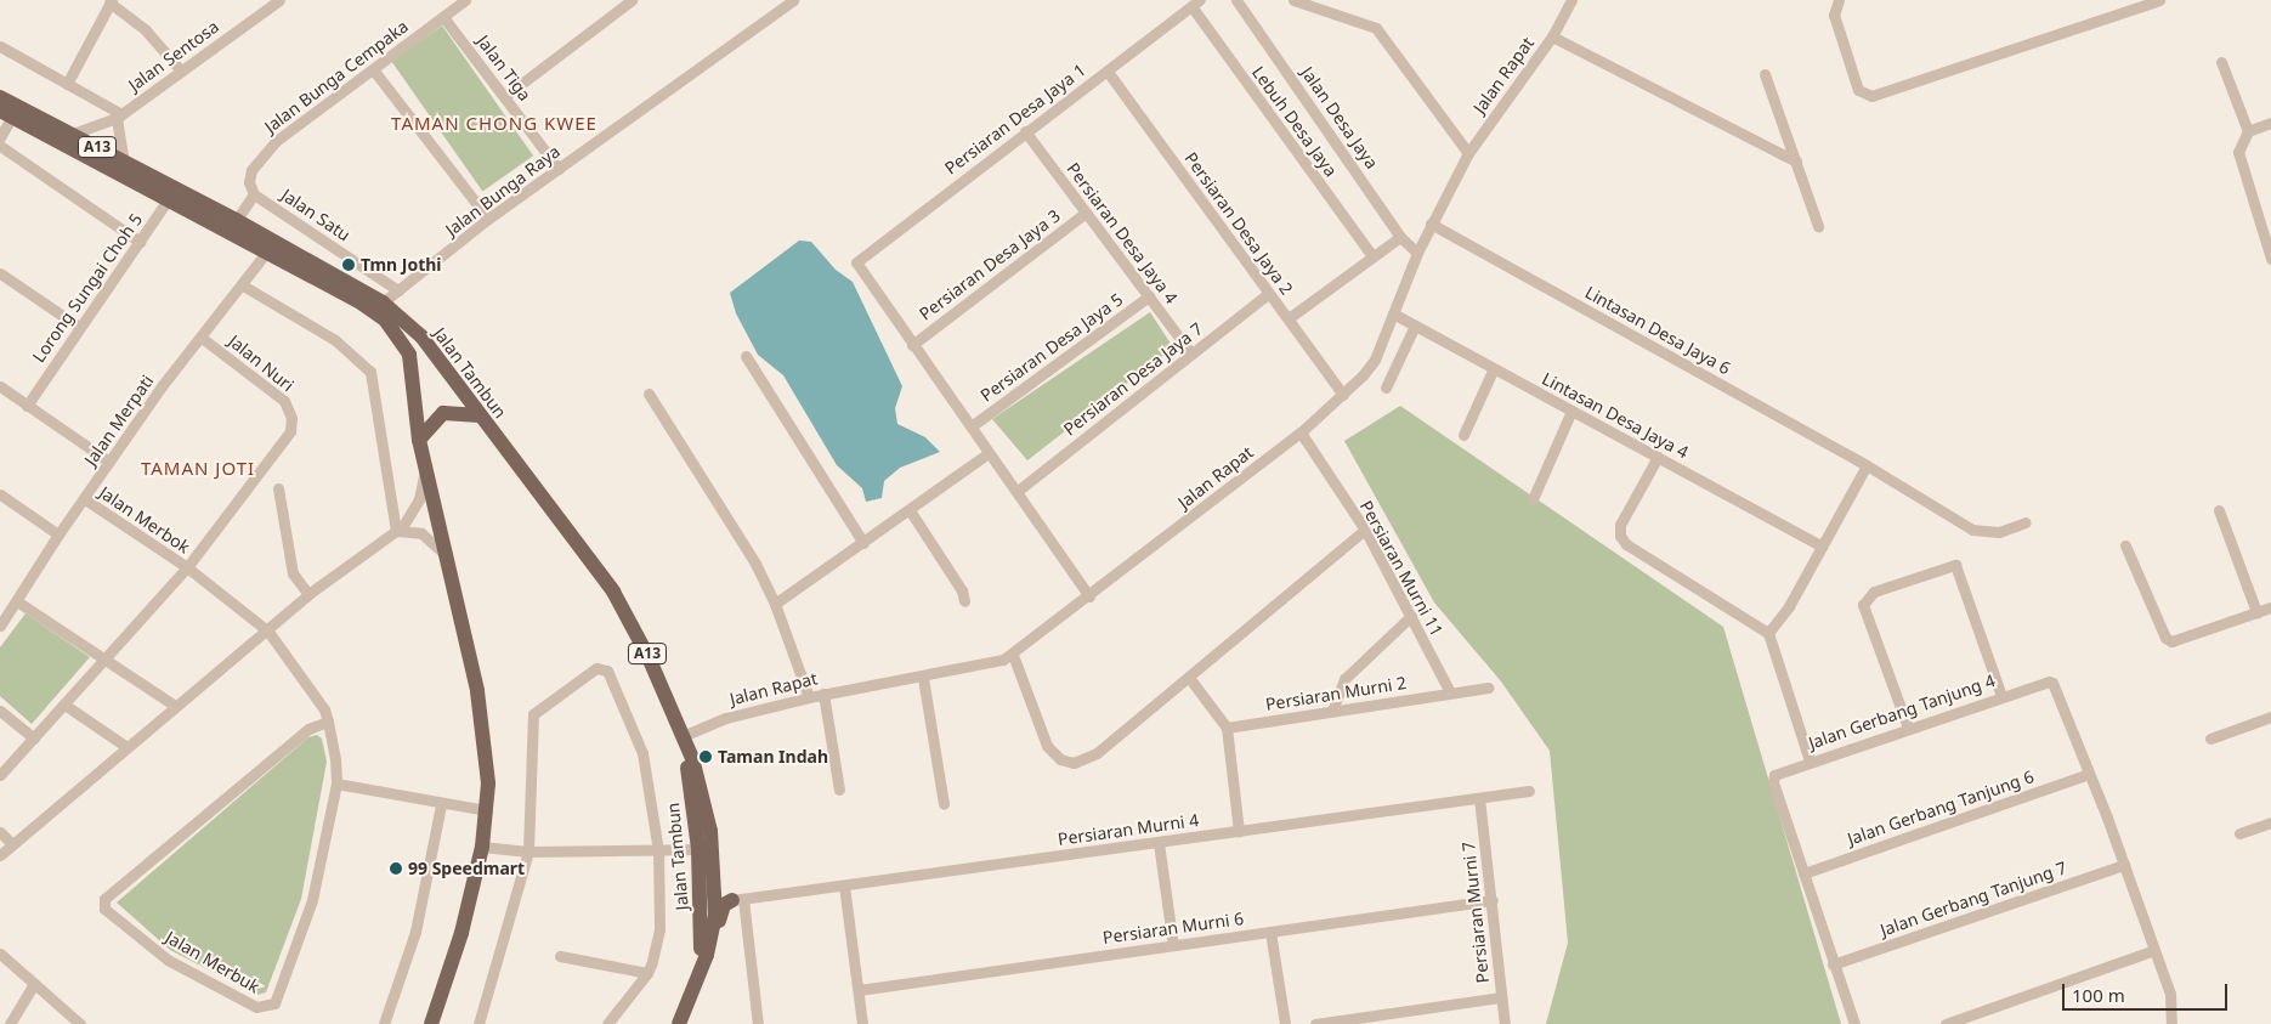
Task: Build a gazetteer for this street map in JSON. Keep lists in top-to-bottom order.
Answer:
{
  "streets": {
    "main road": ["A13", "Jalan Tambun"],
    "street": [
      "Jalan Sentosa",
      "Jalan Tiga",
      "Jalan Rapat",
      "Jalan Bunga Cempaka",
      "Jalan Desa Jaya",
      "Persiaran Desa Jaya 1",
      "Lebuh Desa Jaya",
      "Jalan Bunga Raya",
      "Jalan Satu",
      "Persiaran Desa Jaya 2",
      "Persiaran Desa Jaya 4",
      "Persiaran Desa Jaya 3",
      "Lorong Sungai Choh 5",
      "Lintasan Desa Jaya 6",
      "Persiaran Desa Jaya 5",
      "Jalan Nuri",
      "Persiaran Desa Jaya 7",
      "Lintasan Desa Jaya 4",
      "Jalan Merpati",
      "Jalan Merbok",
      "Persiaran Murni 11",
      "Persiaran Murni 2",
      "Jalan Gerbang Tanjung 4",
      "Jalan Gerbang Tanjung 6",
      "Persiaran Murni 4",
      "Jalan Gerbang Tanjung 7",
      "Persiaran Murni 7",
      "Persiaran Murni 6",
      "Jalan Merbuk"
    ]
  },
  "crossings": [
    ["Jalan Sentosa", "Jalan Tambun"],
    ["Jalan Tiga", "Jalan Bunga Cempaka"],
    ["Jalan Tiga", "Jalan Bunga Raya"],
    ["Jalan Rapat", "Jalan Desa Jaya"],
    ["Jalan Rapat", "Persiaran Desa Jaya 2"],
    ["Jalan Rapat", "Lintasan Desa Jaya 6"],
    ["Jalan Rapat", "Jalan Tambun"],
    ["Jalan Rapat", "Lintasan Desa Jaya 4"],
    ["Jalan Rapat", "Persiaran Murni 11"],
    ["Jalan Bunga Cempaka", "Jalan Satu"],
    ["Persiaran Desa Jaya 1", "Lebuh Desa Jaya"],
    ["Persiaran Desa Jaya 1", "Persiaran Desa Jaya 2"],
    ["Persiaran Desa Jaya 1", "Persiaran Desa Jaya 4"],
    ["Persiaran Desa Jaya 1", "Persiaran Desa Jaya 3"],
    ["A13", "Jalan Tambun"],
    ["Jalan Bunga Raya", "Jalan Satu"],
    ["Jalan Bunga Raya", "Jalan Tambun"],
    ["Persiaran Desa Jaya 2", "Persiaran Desa Jaya 7"],
    ["Persiaran Desa Jaya 4", "Persiaran Desa Jaya 3"],
    ["Persiaran Desa Jaya 4", "Persiaran Desa Jaya 5"],
    ["Persiaran Desa Jaya 4", "Persiaran Desa Jaya 7"],
    ["Lorong Sungai Choh 5", "Jalan Tambun"],
    ["Jalan Nuri", "Jalan Merpati"],
    ["Jalan Nuri", "Jalan Merbok"],
    ["Jalan Tambun", "Jalan Merpati"],
    ["Jalan Merpati", "Jalan Merbok"],
    ["Jalan Merbok", "Jalan Merbuk"],
    ["Persiaran Murni 11", "Persiaran Murni 2"],
    ["Jalan Gerbang Tanjung 4", "Jalan Gerbang Tanjung 6"],
    ["Persiaran Murni 4", "Persiaran Murni 7"],
    ["Persiaran Murni 7", "Persiaran Murni 6"]
  ],
  "districts": ["TAMAN CHONG KWEE", "TAMAN JOTI"],
  "places": ["Tmn Jothi", "Taman Indah", "99 Speedmart"],
  "scale_bar": "100 m"
}
